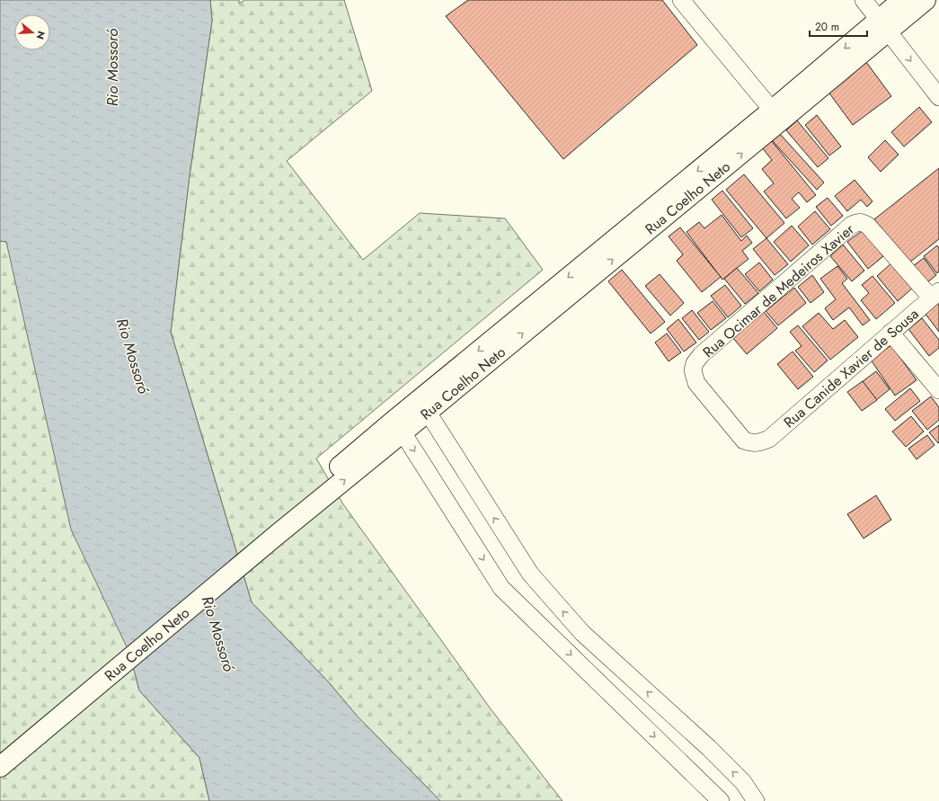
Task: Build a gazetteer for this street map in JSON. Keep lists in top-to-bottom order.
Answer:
{
  "streets": {
    "main road": ["Rua Coelho Neto"],
    "street": ["Rua Ocimar de Medeiros Xavier", "Rua Canide Xavier de Sousa"]
  },
  "crossings": [
    ["Rua Ocimar de Medeiros Xavier", "Rua Canide Xavier de Sousa"]
  ],
  "water": ["Rio Mossoró"],
  "scale_bar": "20 m",
  "north": "right"
}
